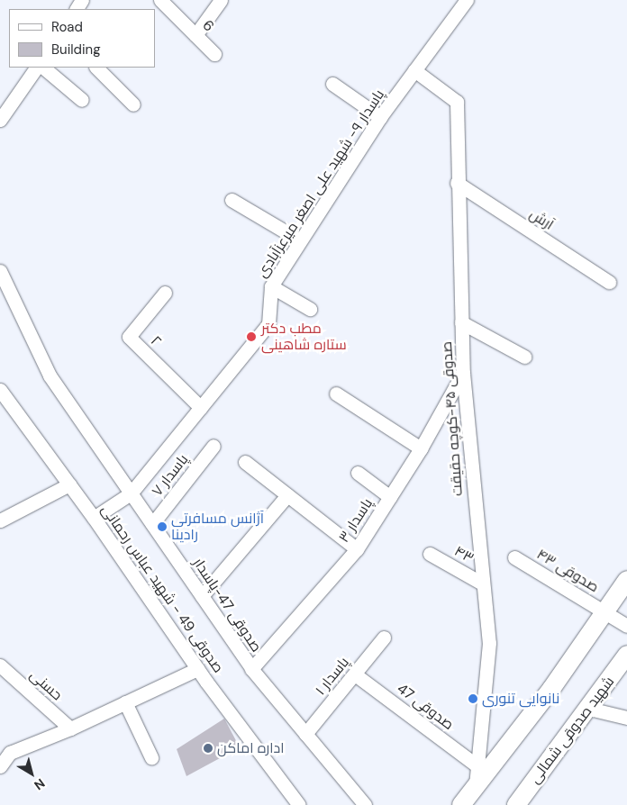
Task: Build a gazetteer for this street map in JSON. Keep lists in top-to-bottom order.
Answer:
{
  "streets": {
    "main road": ["شهید صدوقی شمالی"],
    "street": [
      "6",
      "پاسدار ۹- شهید علی اصغر میرعزآبادی",
      "آرش",
      "۲",
      "صدوقی ۴۵-کوچه حقیقت",
      "پاسدار ۷",
      "پاسدار ۳",
      "۴۳",
      "صدوقی ۴۳",
      "صدوقی 49 - شهید عباس رحمانی",
      "صدوقی 47-پاسدار",
      "پاسدار ۱",
      "حسنی",
      "صدوقی 47"
    ]
  },
  "crossings": [
    ["پاسدار ۹- شهید علی اصغر میرعزآبادی", "۲"],
    ["پاسدار ۹- شهید علی اصغر میرعزآبادی", "صدوقی ۴۵-کوچه حقیقت"],
    ["پاسدار ۹- شهید علی اصغر میرعزآبادی", "صدوقی 49 - شهید عباس رحمانی"],
    ["پاسدار ۹- شهید علی اصغر میرعزآبادی", "صدوقی 47-پاسدار"],
    ["آرش", "صدوقی ۴۵-کوچه حقیقت"],
    ["صدوقی ۴۵-کوچه حقیقت", "پاسدار ۳"],
    ["صدوقی ۴۵-کوچه حقیقت", "۴۳"],
    ["صدوقی ۴۵-کوچه حقیقت", "صدوقی 47"],
    ["پاسدار ۷", "صدوقی 47-پاسدار"],
    ["پاسدار ۳", "صدوقی 47-پاسدار"],
    ["صدوقی 47-پاسدار", "پاسدار ۱"],
    ["پاسدار ۱", "صدوقی 47"]
  ],
  "places": [
    "مطب دکتر ستاره شاهینی",
    "آژانس مسافرتی رادینا",
    "نانوایی تنوری",
    "اداره اماکن"
  ],
  "legend": ["Road", "Building"],
  "north": "bottom right"
}
